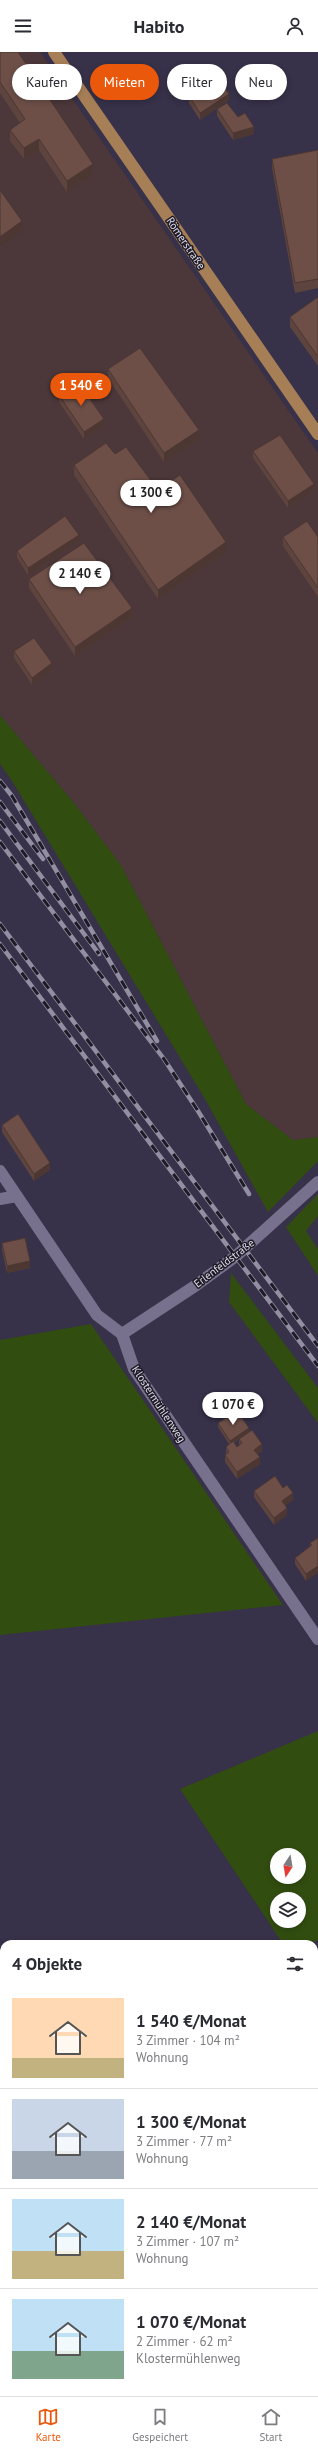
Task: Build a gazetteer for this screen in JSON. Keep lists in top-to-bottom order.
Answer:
{
  "streets": {
    "main road": ["Römerstraße"],
    "street": ["Erlenfeldstraße", "Klostermühlenweg"]
  },
  "crossings": [
    ["Erlenfeldstraße", "Klostermühlenweg"]
  ],
  "north": "bottom",
  "page": {
    "header": "Habito",
    "chip": [
      "Kaufen",
      "Mieten",
      "Filter",
      "Neu"
    ],
    "price": [
      "1 540 €",
      "1 300 €",
      "2 140 €",
      "1 070 €"
    ],
    "heading": "4 Objekte",
    "list": [
      {
        "name": "1 540 €/Monat",
        "note": "3 Zimmer · 104 m² · Wohnung"
      },
      {
        "name": "1 300 €/Monat",
        "note": "3 Zimmer · 77 m² · Wohnung"
      },
      {
        "name": "2 140 €/Monat",
        "note": "3 Zimmer · 107 m² · Wohnung"
      },
      {
        "name": "1 070 €/Monat",
        "note": "2 Zimmer · 62 m² · Klostermühlenweg"
      }
    ],
    "tabs": ["Karte", "Gespeichert", "Start"]
  }
}
